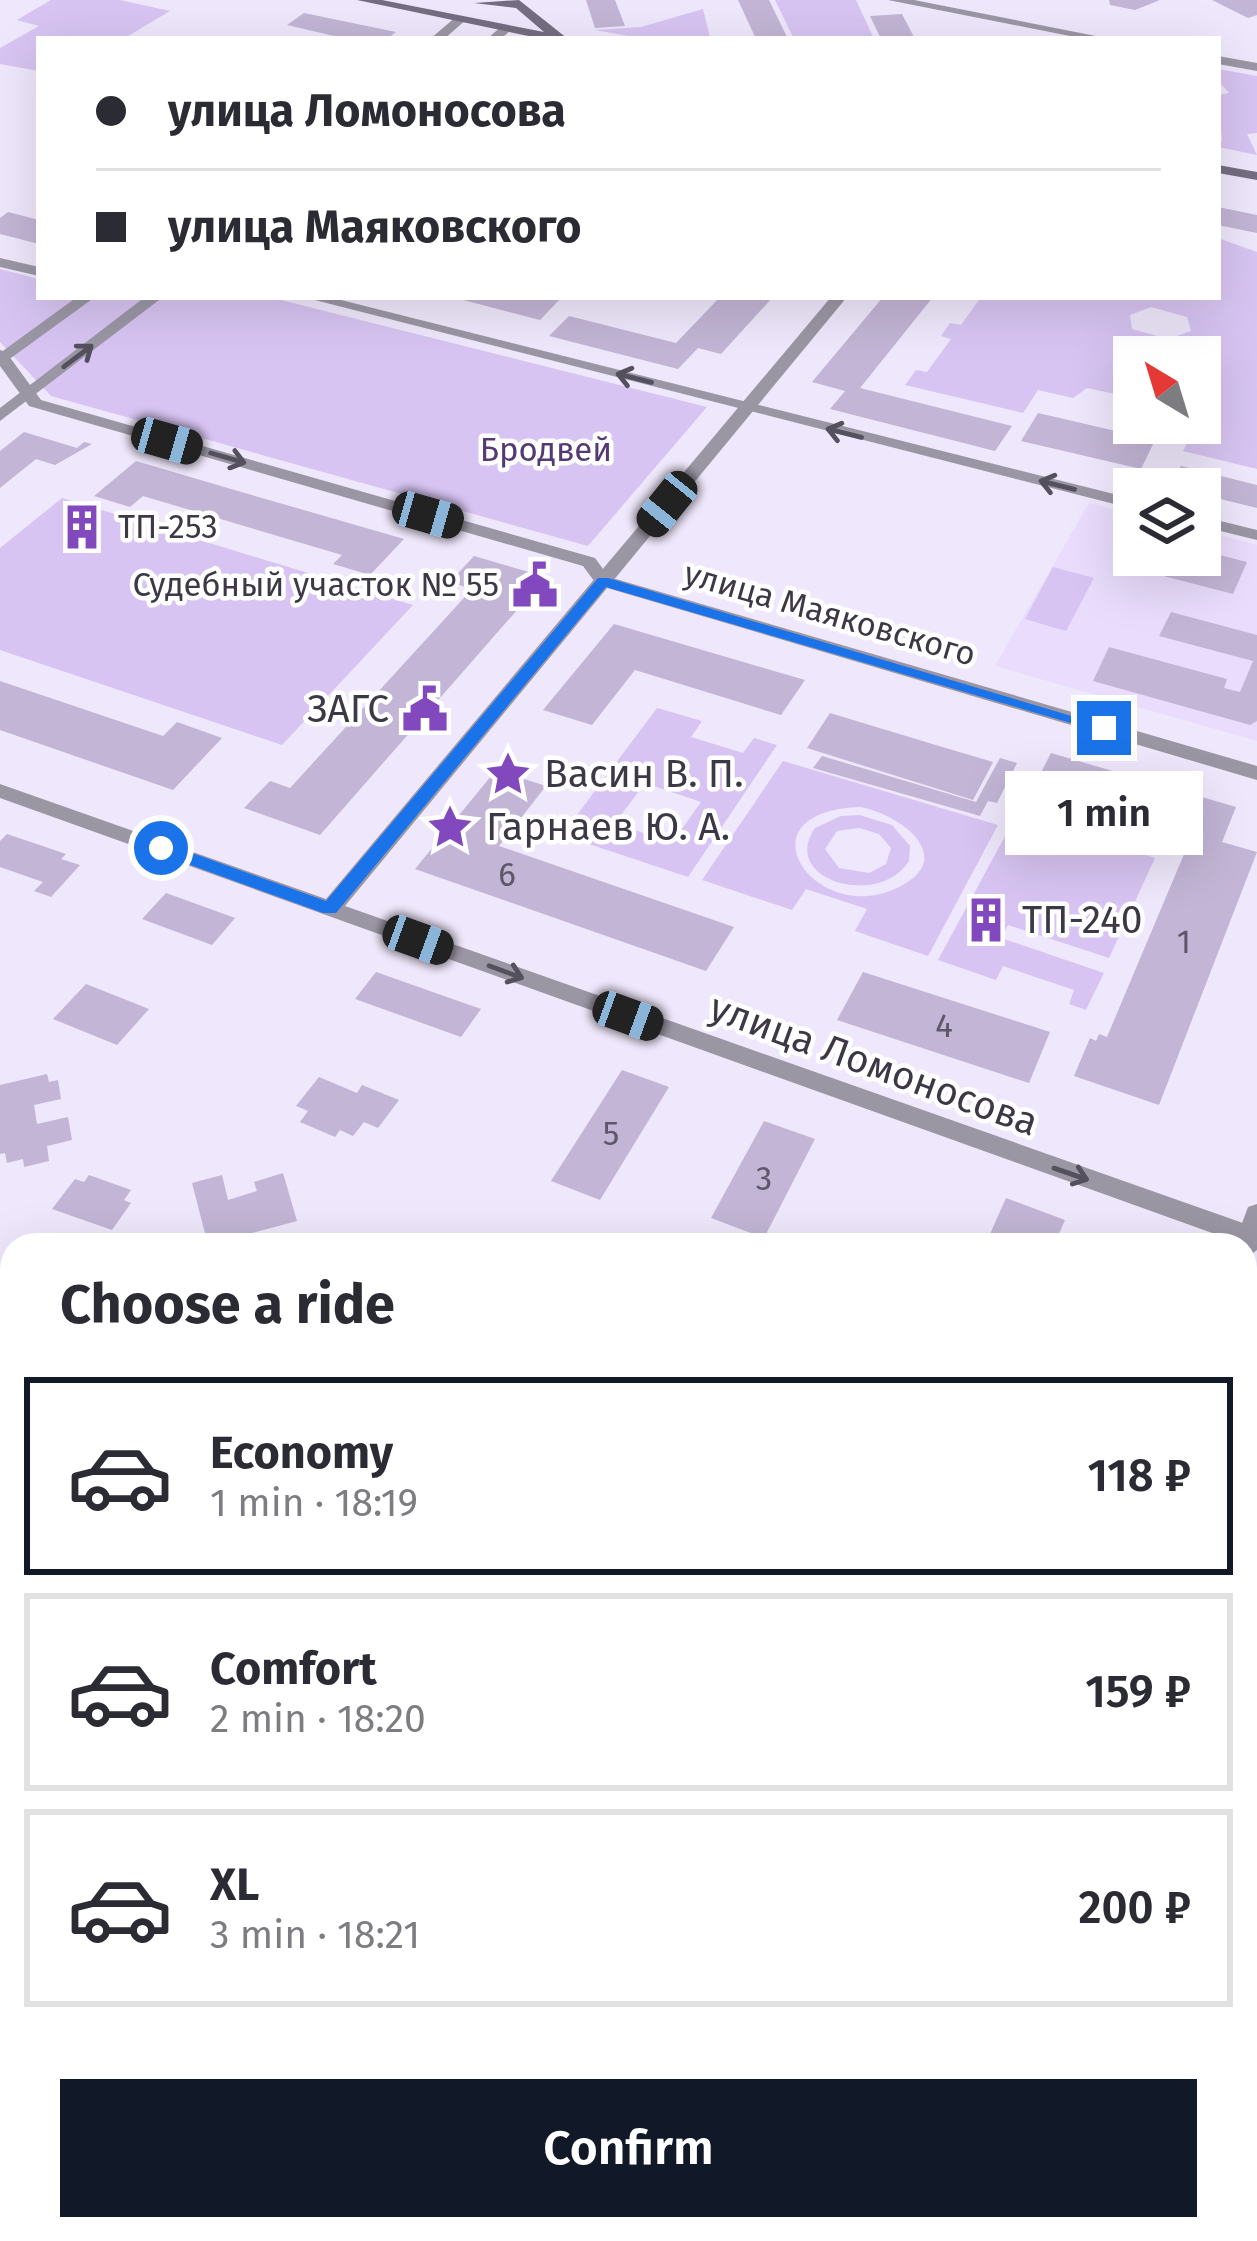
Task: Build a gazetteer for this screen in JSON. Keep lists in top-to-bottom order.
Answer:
{
  "streets": {
    "street": ["улица Маяковского", "улица Ломоносова"]
  },
  "one_way": ["улица Ломоносова"],
  "parks": ["Бродвей"],
  "places": {
    "building": ["ТП-253", "ТП-240"],
    "public building": ["Судебный участок № 55", "ЗАГС"],
    "place": ["Васин В. П.", "Гарнаев Ю. А."]
  },
  "house_numbers": [
    "6",
    "1",
    "4",
    "5",
    "3"
  ],
  "north": "top left",
  "page": {
    "banner": ["улица Ломоносова", "улица Маяковского"],
    "bubble": "1 min",
    "heading": "Choose a ride",
    "list": [
      {
        "name": "Economy",
        "note": "1 min · 18:19",
        "value": "118 ₽"
      },
      {
        "name": "Comfort",
        "note": "2 min · 18:20",
        "value": "159 ₽"
      },
      {
        "name": "XL",
        "note": "3 min · 18:21",
        "value": "200 ₽"
      }
    ],
    "buttons": "Confirm"
  }
}
